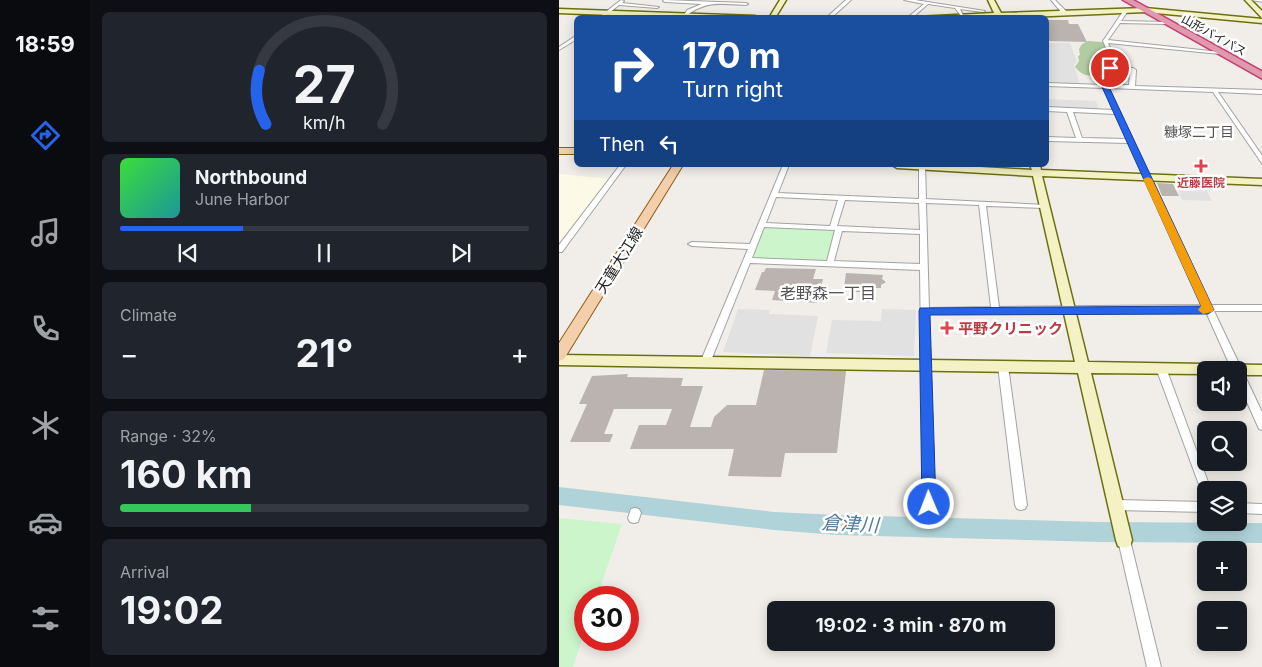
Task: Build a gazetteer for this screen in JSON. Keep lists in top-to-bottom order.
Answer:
{
  "streets": {
    "highway": ["山形バイパス"],
    "main road": ["天童大江線"]
  },
  "districts": ["糠塚二丁目", "老野森一丁目"],
  "water": ["倉津川"],
  "places": {
    "health": ["近藤医院", "平野クリニック"]
  },
  "page": {
    "tabs": "18:59",
    "turn": ["170 m", "Turn right"],
    "then": "Then",
    "song": ["Northbound", "June Harbor"],
    "tile": [
      "Climate",
      ["Range · 32%", "160 km"],
      ["Arrival", "19:02"]
    ],
    "heat": ["−", "21°", "+"],
    "map_buttons": ["+", "−"],
    "limit": "30",
    "trip": "19:02 · 3 min · 870 m",
    "gauge": ["27", "km/h"]
  }
}
